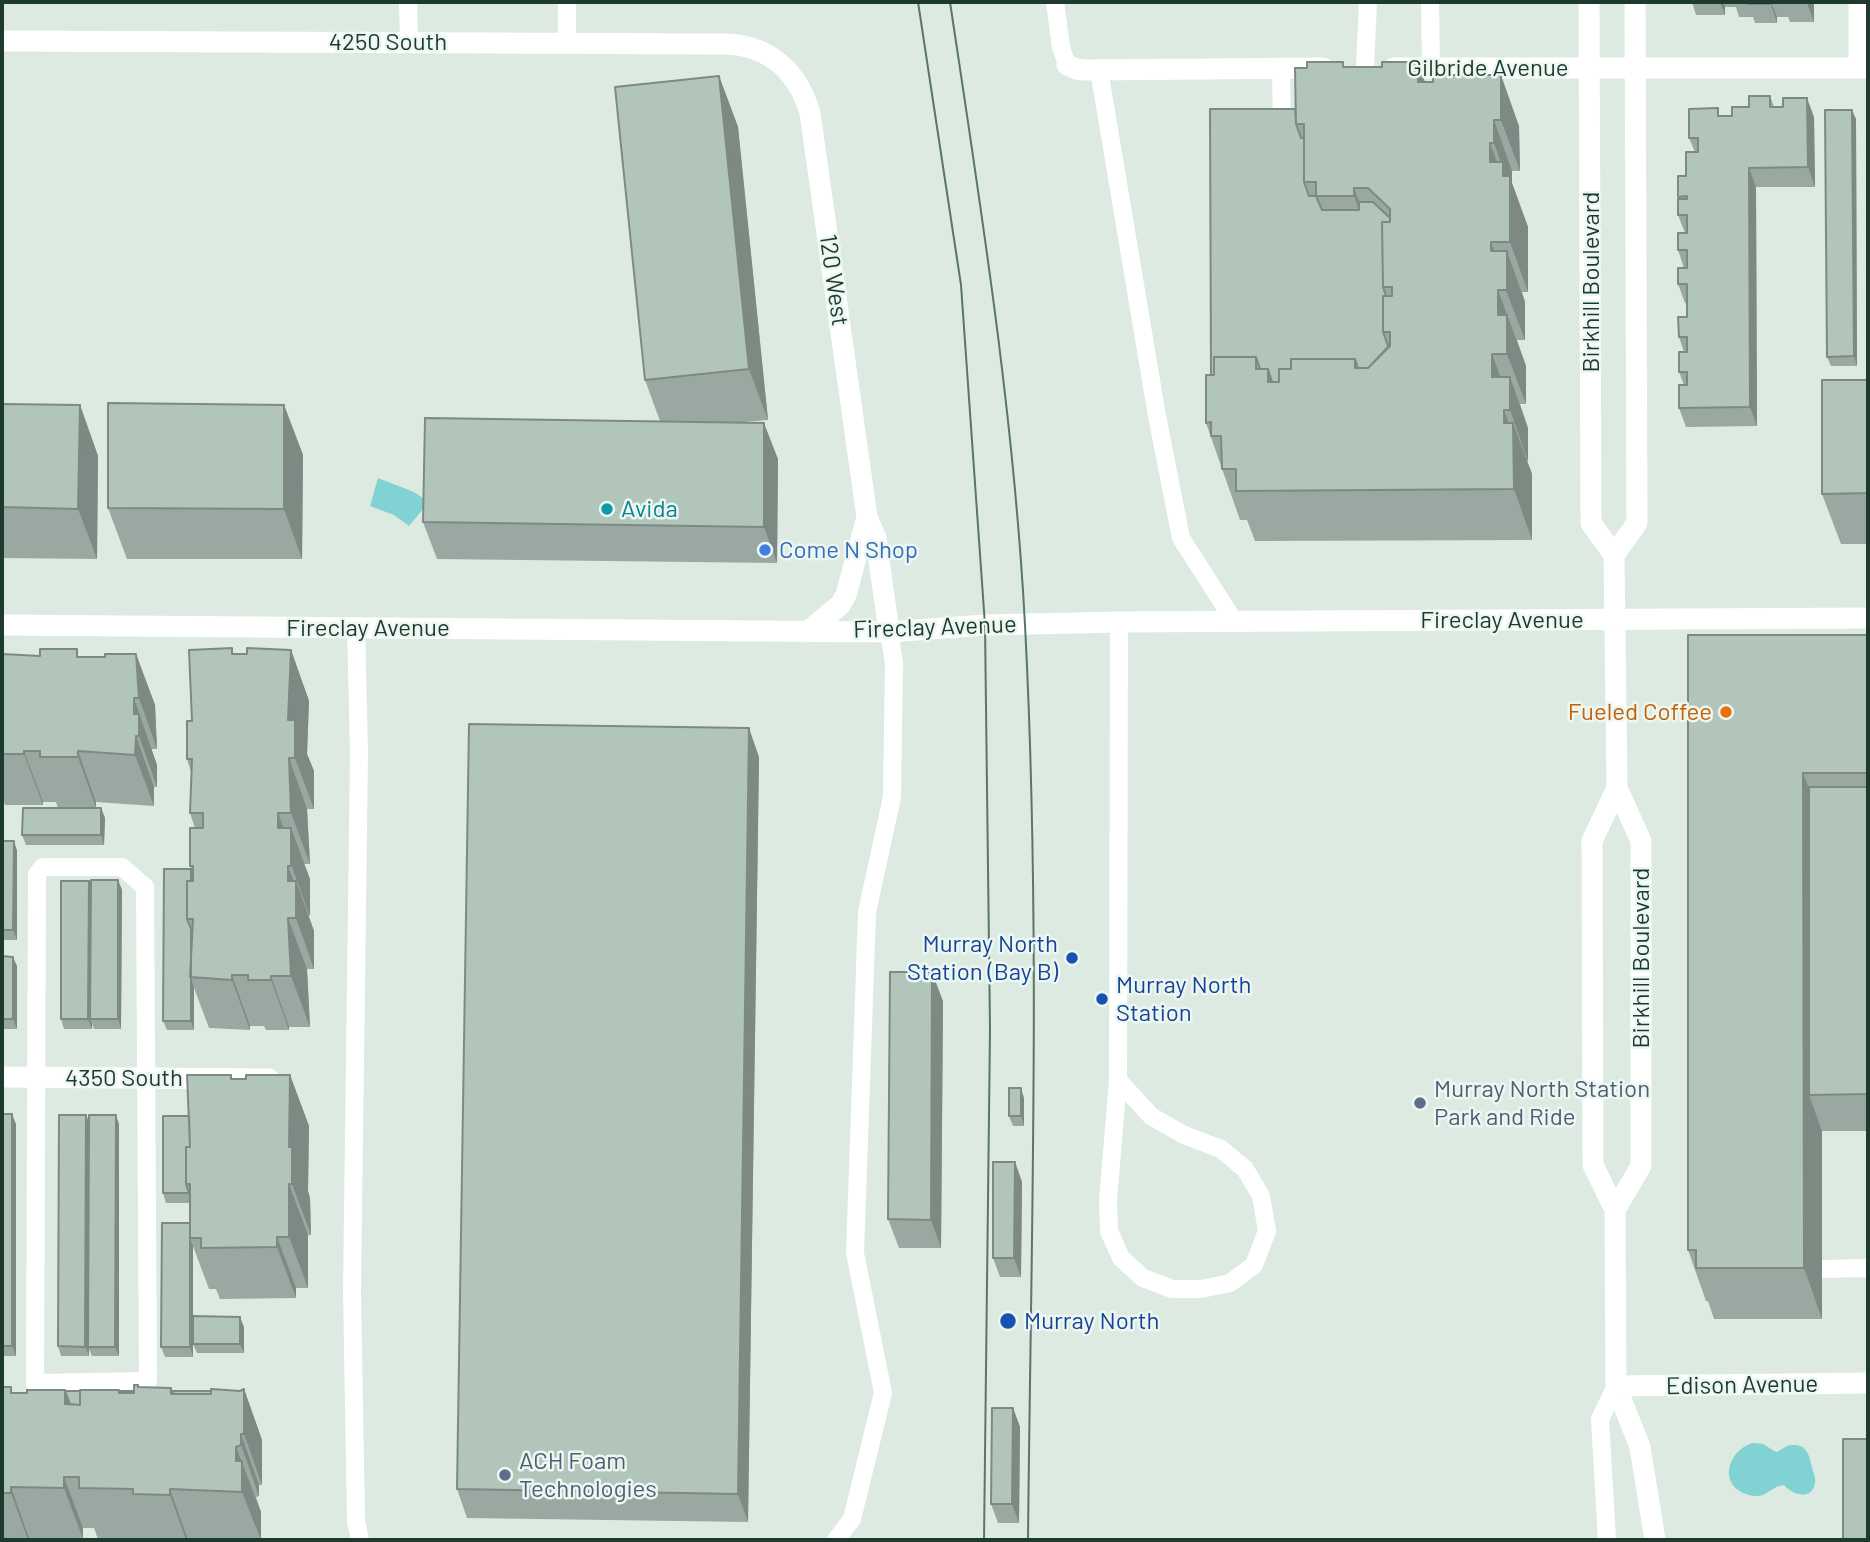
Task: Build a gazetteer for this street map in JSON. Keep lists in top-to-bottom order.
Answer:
{
  "streets": {
    "street": [
      "4250 South",
      "Gilbride Avenue",
      "120 West",
      "Birkhill Boulevard",
      "Fireclay Avenue",
      "4350 South",
      "Edison Avenue"
    ]
  },
  "crossings": [
    ["4250 South", "120 West"],
    ["Gilbride Avenue", "Birkhill Boulevard"],
    ["120 West", "Fireclay Avenue"],
    ["Birkhill Boulevard", "Fireclay Avenue"],
    ["Birkhill Boulevard", "Edison Avenue"]
  ],
  "places": [
    "Avida",
    "Come N Shop",
    "Fueled Coffee",
    "Murray North Station (Bay B)",
    "Murray North Station",
    "Murray North Station Park and Ride",
    "Murray North",
    "ACH Foam Technologies"
  ]
}
